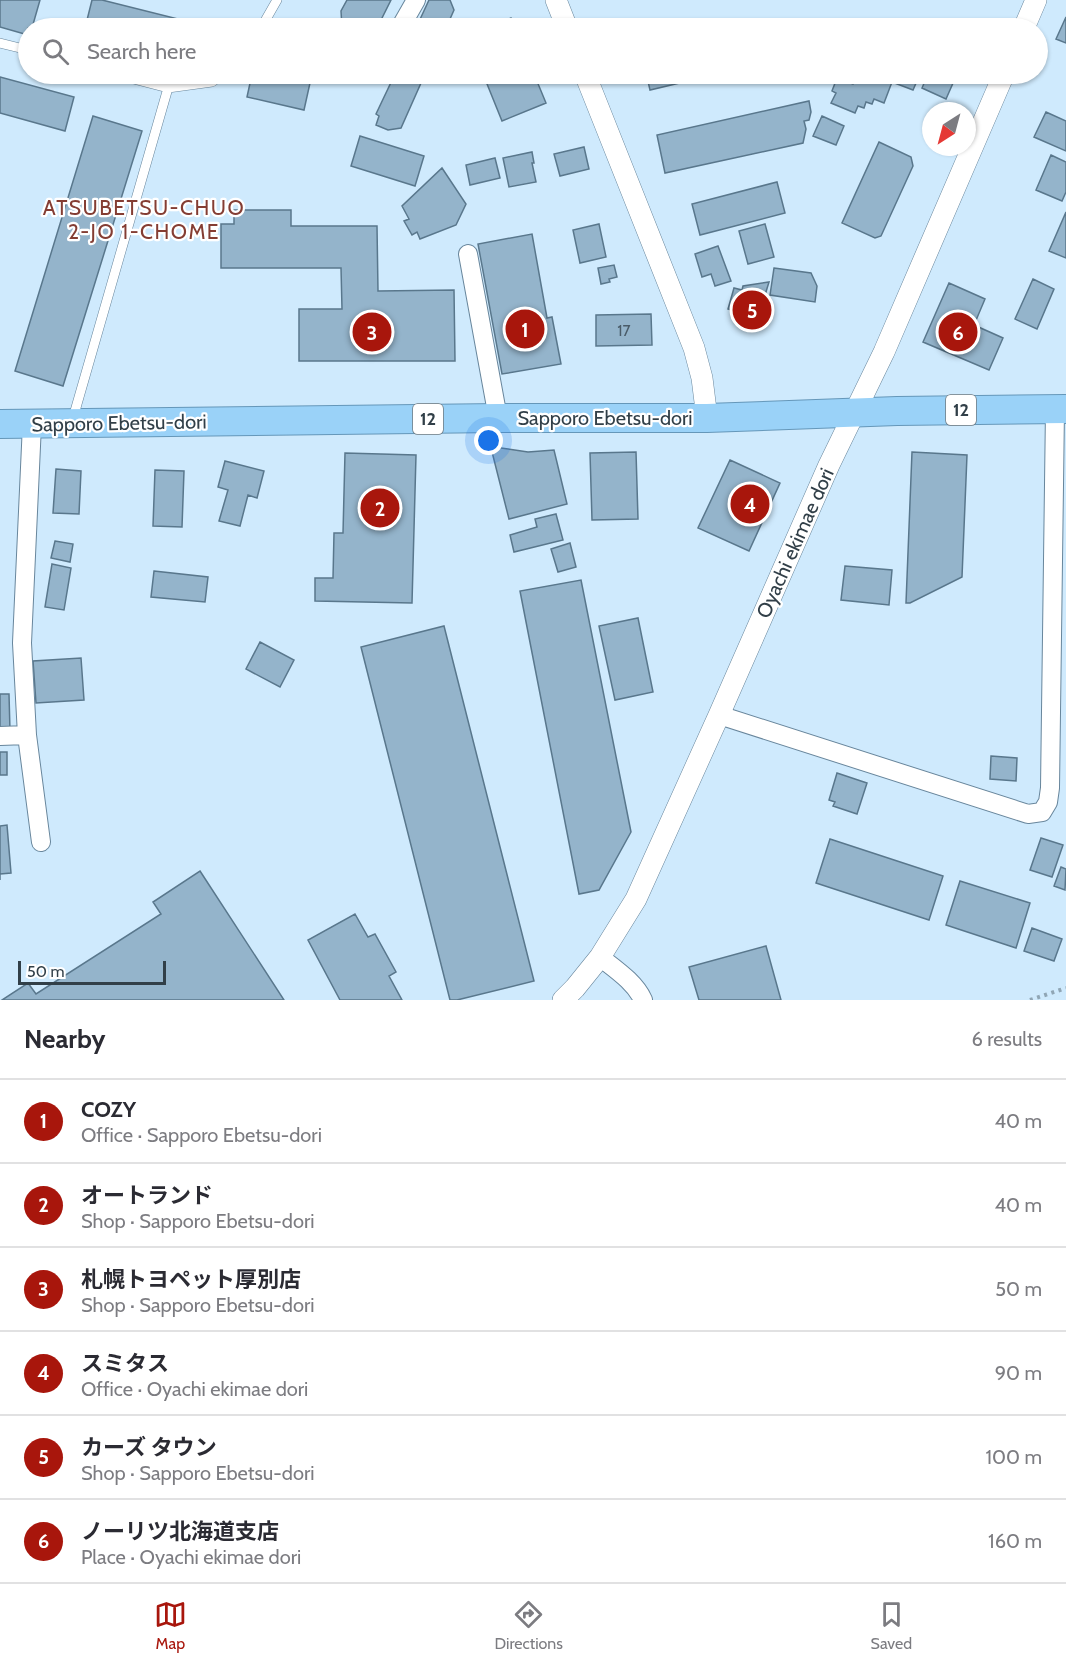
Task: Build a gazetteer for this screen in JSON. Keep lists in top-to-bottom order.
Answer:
{
  "streets": {
    "highway": ["12", "Sapporo Ebetsu-dori"],
    "street": ["Oyachi ekimae dori"]
  },
  "crossings": [
    ["Sapporo Ebetsu-dori", "Oyachi ekimae dori"]
  ],
  "districts": ["ATSUBETSU-CHUO 2-JO 1-CHOME"],
  "house_numbers": ["17"],
  "scale_bar": "50 m",
  "north": "bottom left",
  "page": {
    "search": "Search here",
    "pins": [
      "5",
      "1",
      "3",
      "6",
      "4",
      "2"
    ],
    "scale": "50 m",
    "heading": ["Nearby", "6 results"],
    "list": [
      {
        "mark": "1",
        "name": "COZY",
        "note": "Office · Sapporo Ebetsu-dori",
        "value": "40 m"
      },
      {
        "mark": "2",
        "name": "オートランド",
        "note": "Shop · Sapporo Ebetsu-dori",
        "value": "40 m"
      },
      {
        "mark": "3",
        "name": "札幌トヨペット厚別店",
        "note": "Shop · Sapporo Ebetsu-dori",
        "value": "50 m"
      },
      {
        "mark": "4",
        "name": "スミタス",
        "note": "Office · Oyachi ekimae dori",
        "value": "90 m"
      },
      {
        "mark": "5",
        "name": "カーズ タウン",
        "note": "Shop · Sapporo Ebetsu-dori",
        "value": "100 m"
      },
      {
        "mark": "6",
        "name": "ノーリツ北海道支店",
        "note": "Place · Oyachi ekimae dori",
        "value": "160 m"
      }
    ],
    "nav": ["Map", "Directions", "Saved"]
  }
}
